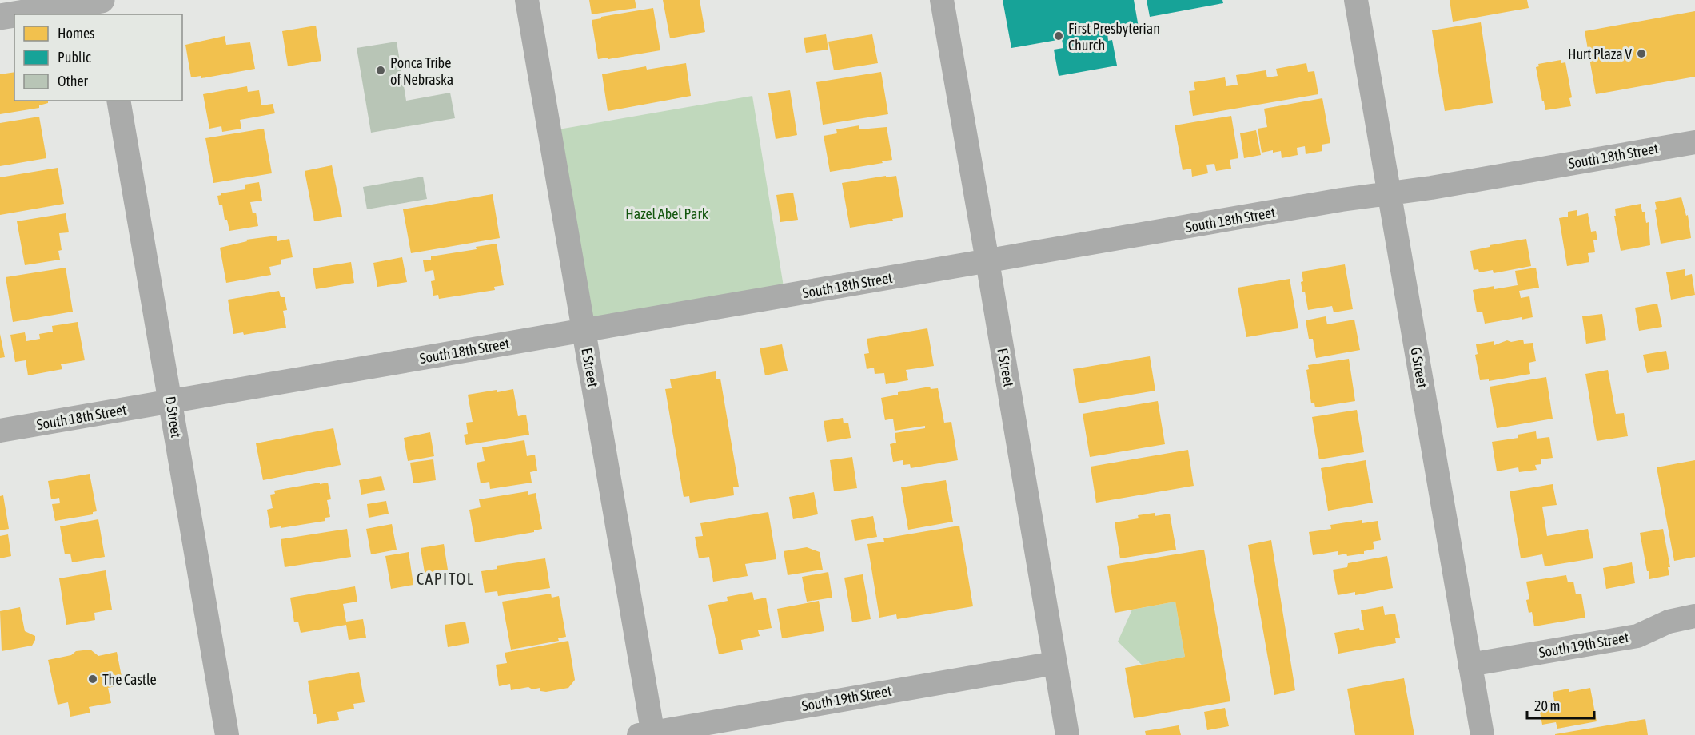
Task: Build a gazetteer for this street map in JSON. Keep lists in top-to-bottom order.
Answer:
{
  "streets": {
    "street": [
      "South 18th Street",
      "E Street",
      "F Street",
      "G Street",
      "D Street",
      "South 19th Street"
    ]
  },
  "crossings": [
    ["South 18th Street", "E Street"],
    ["South 18th Street", "F Street"],
    ["South 18th Street", "G Street"],
    ["South 18th Street", "D Street"],
    ["E Street", "South 19th Street"],
    ["F Street", "South 19th Street"],
    ["G Street", "South 19th Street"]
  ],
  "districts": ["CAPITOL"],
  "parks": ["Hazel Abel Park"],
  "places": [
    "First Presbyterian Church",
    "Hurt Plaza V",
    "Ponca Tribe of Nebraska",
    "The Castle"
  ],
  "legend": ["Homes", "Public", "Other"],
  "scale_bar": "20 m"
}
